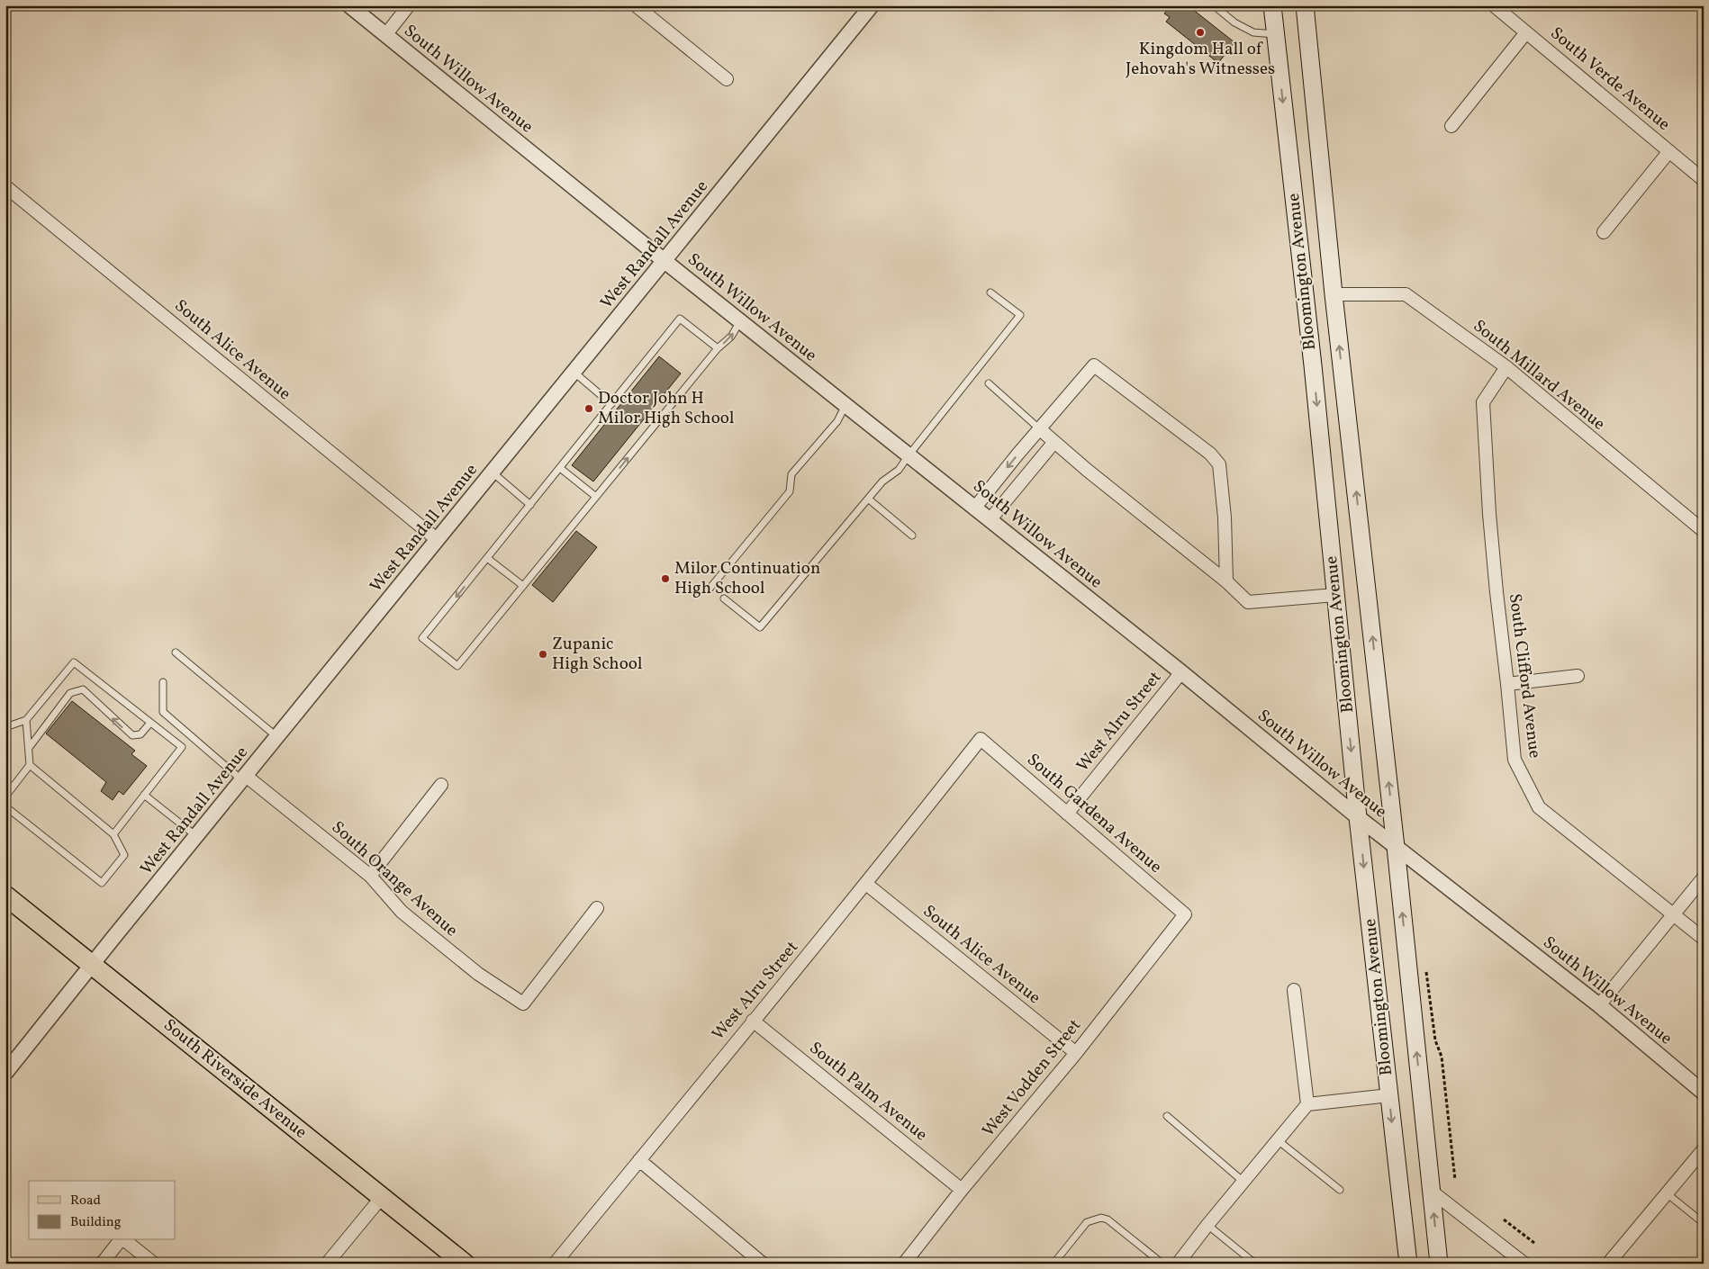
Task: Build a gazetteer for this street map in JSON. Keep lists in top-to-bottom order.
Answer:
{
  "streets": {
    "main road": ["Bloomington Avenue", "South Riverside Avenue"],
    "street": [
      "South Willow Avenue",
      "South Verde Avenue",
      "West Randall Avenue",
      "South Alice Avenue",
      "South Millard Avenue",
      "South Clifford Avenue",
      "West Alru Street",
      "South Gardena Avenue",
      "South Orange Avenue",
      "West Vodden Street",
      "South Palm Avenue"
    ]
  },
  "crossings": [
    ["South Willow Avenue", "West Randall Avenue"],
    ["South Willow Avenue", "Bloomington Avenue"],
    ["South Willow Avenue", "West Alru Street"],
    ["West Randall Avenue", "South Alice Avenue"],
    ["West Randall Avenue", "South Orange Avenue"],
    ["West Randall Avenue", "South Riverside Avenue"],
    ["Bloomington Avenue", "South Millard Avenue"],
    ["South Alice Avenue", "West Alru Street"],
    ["South Alice Avenue", "West Vodden Street"],
    ["South Millard Avenue", "South Clifford Avenue"],
    ["West Alru Street", "South Gardena Avenue"],
    ["West Alru Street", "South Palm Avenue"],
    ["South Gardena Avenue", "West Vodden Street"],
    ["West Vodden Street", "South Palm Avenue"]
  ],
  "places": [
    "Kingdom Hall of Jehovah's Witnesses",
    "Doctor John H Milor High School",
    "Milor Continuation High School",
    "Zupanic High School"
  ],
  "legend": ["Road", "Building"]
}
